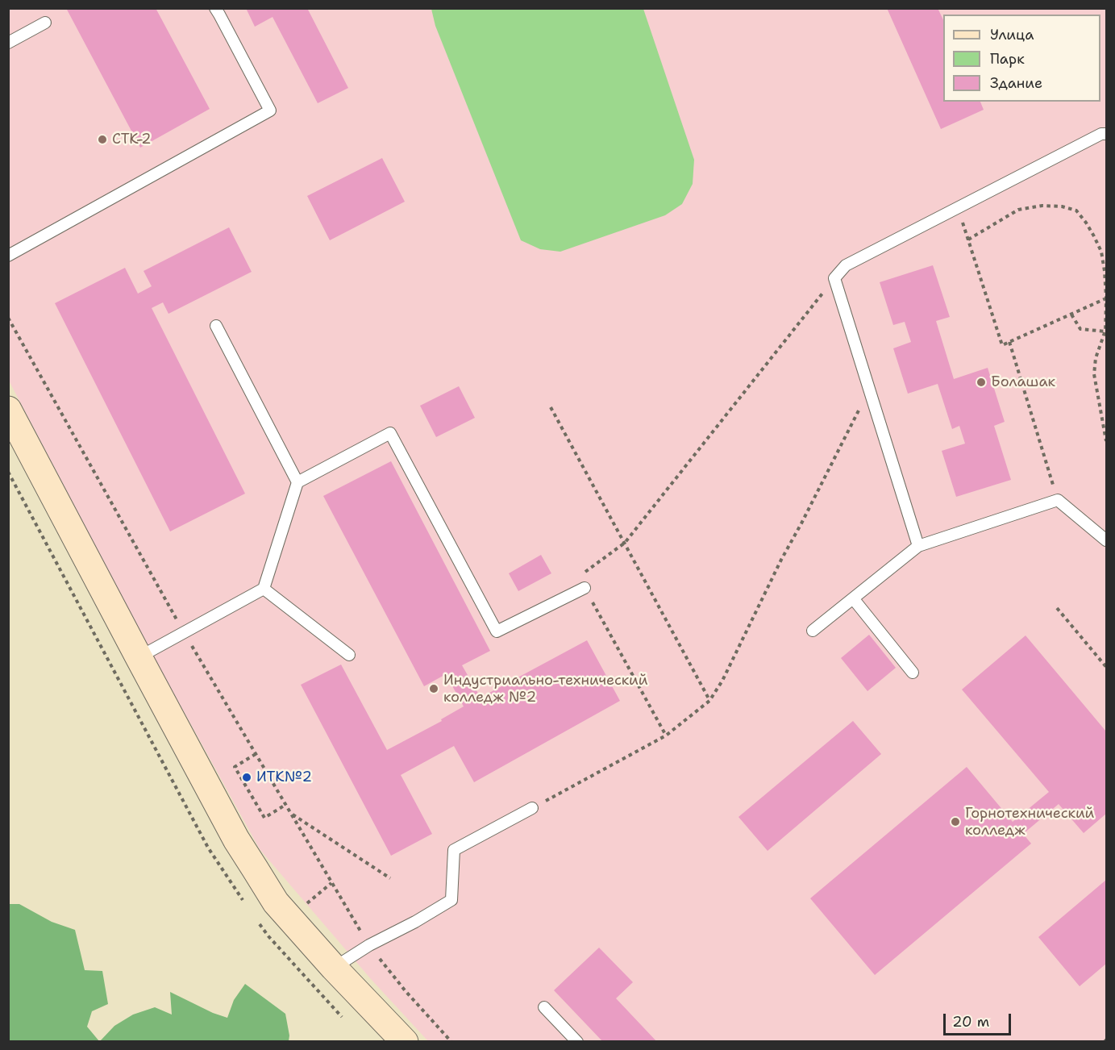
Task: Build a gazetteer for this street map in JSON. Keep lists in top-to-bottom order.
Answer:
{
  "places": [
    "СТК-2",
    "Болашак",
    "Индустриально-технический колледж №2",
    "ИТК№2",
    "Горнотехнический колледж"
  ],
  "legend": ["Улица", "Парк", "Здание"],
  "scale_bar": "20 m"
}
